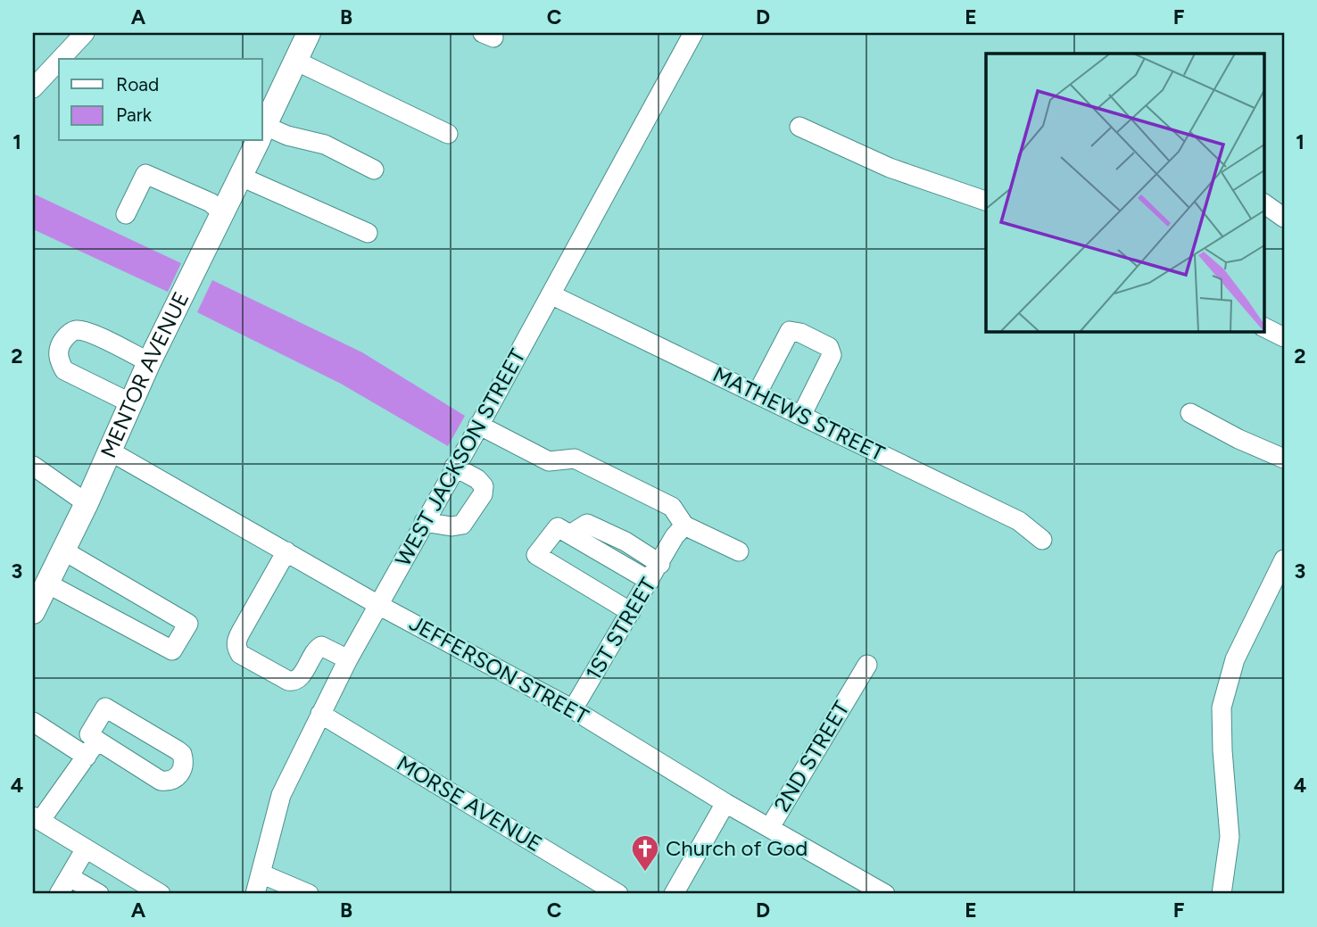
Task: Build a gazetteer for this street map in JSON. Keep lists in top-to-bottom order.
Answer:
{
  "streets": {
    "main road": ["MENTOR AVENUE"],
    "street": [
      "MATHEWS STREET",
      "WEST JACKSON STREET",
      "1ST STREET",
      "JEFFERSON STREET",
      "2ND STREET",
      "MORSE AVENUE"
    ]
  },
  "crossings": [
    ["MENTOR AVENUE", "JEFFERSON STREET"],
    ["MATHEWS STREET", "WEST JACKSON STREET"],
    ["WEST JACKSON STREET", "JEFFERSON STREET"],
    ["WEST JACKSON STREET", "MORSE AVENUE"],
    ["1ST STREET", "JEFFERSON STREET"],
    ["JEFFERSON STREET", "2ND STREET"]
  ],
  "places": {
    "church": ["Church of God"]
  },
  "legend": ["Road", "Park"],
  "grid": {
    "columns": [
      "A",
      "B",
      "C",
      "D",
      "E",
      "F"
    ],
    "rows": [
      "1",
      "2",
      "3",
      "4"
    ]
  }
}
